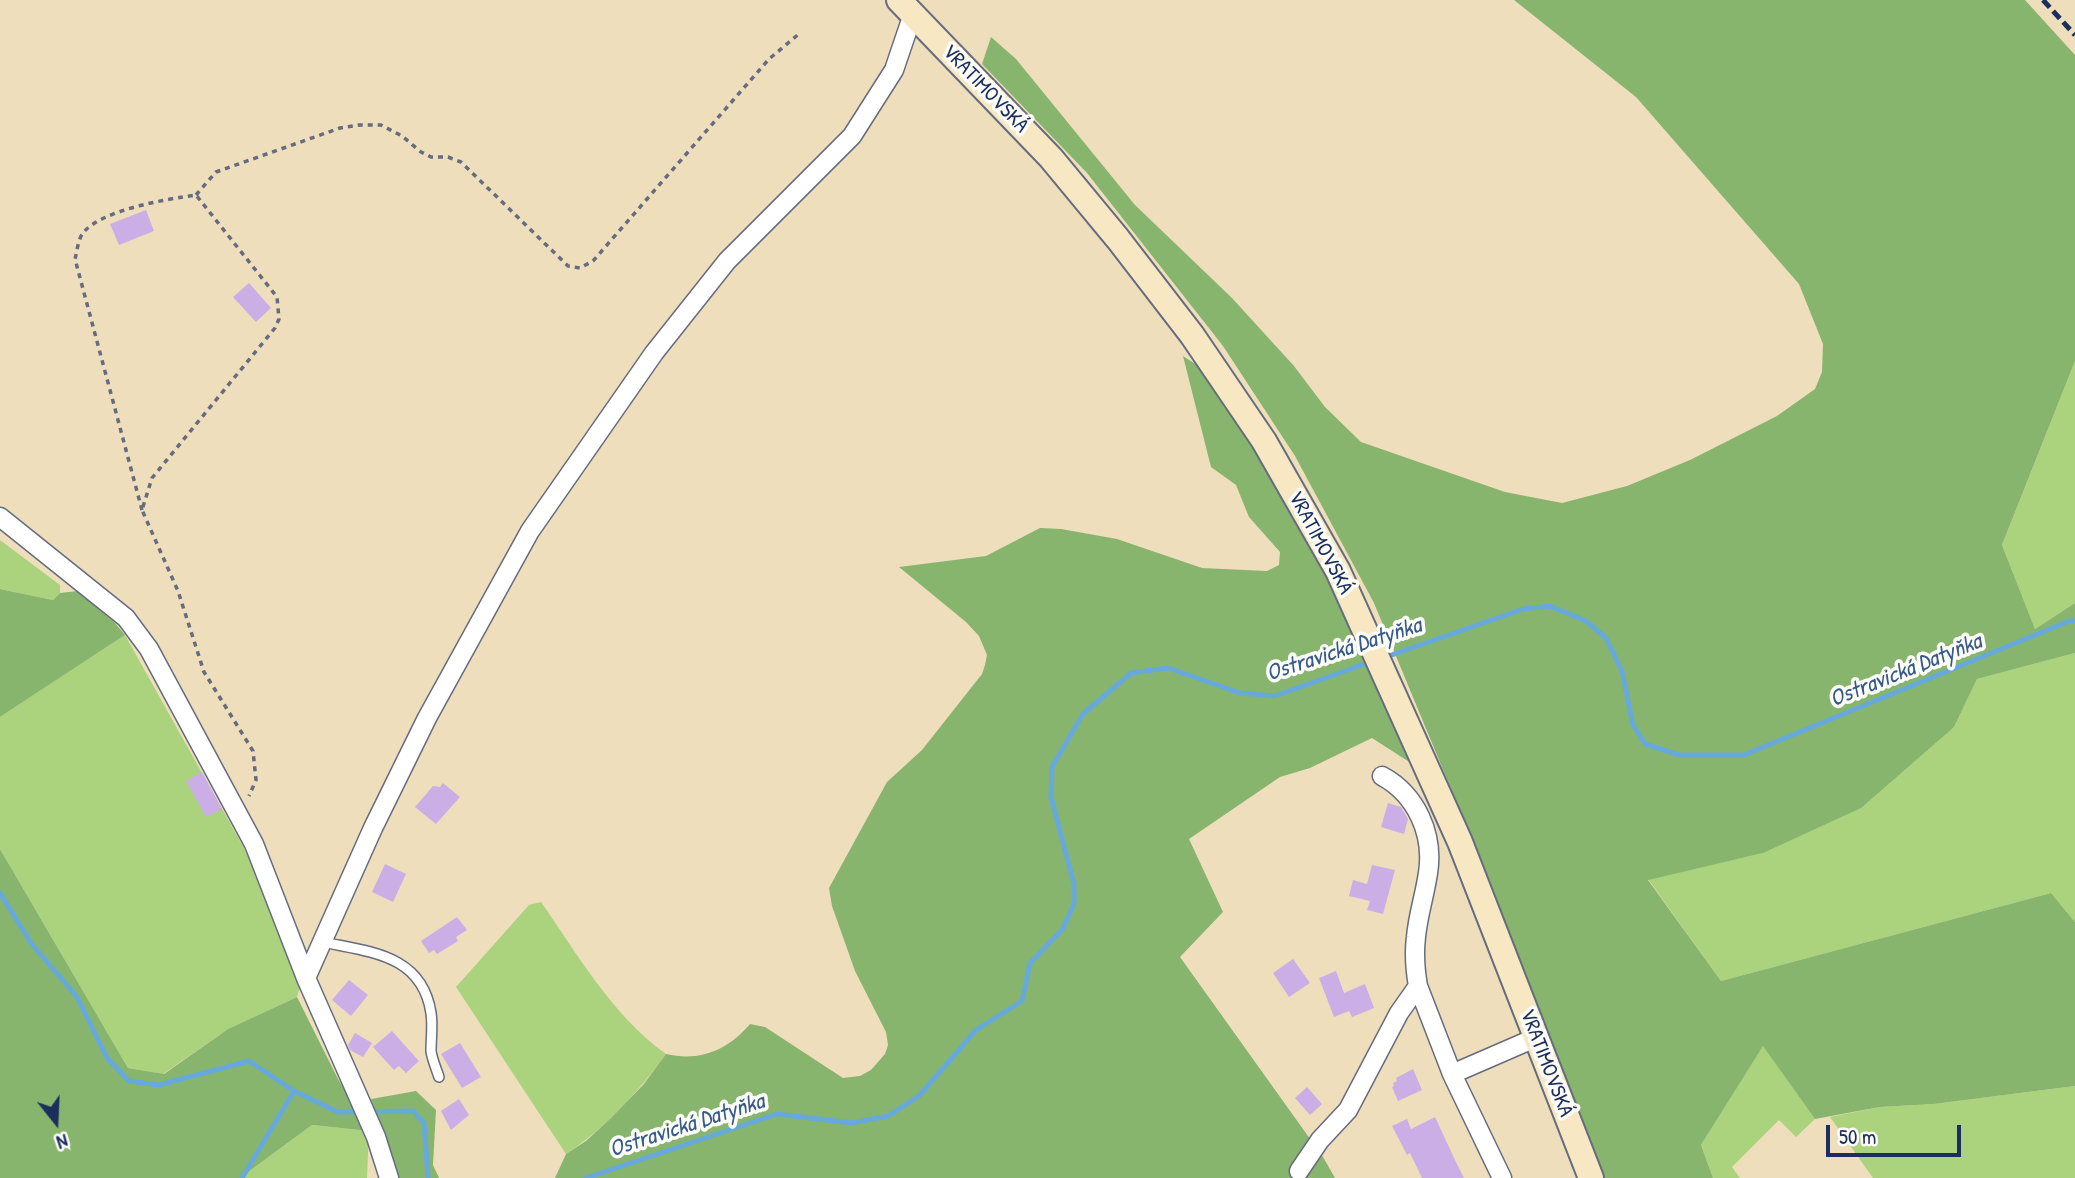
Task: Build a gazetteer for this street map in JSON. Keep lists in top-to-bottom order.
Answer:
{
  "streets": {
    "main road": ["VRATIMOVSKÁ"]
  },
  "water": ["Ostravická Datyňka"],
  "scale_bar": "50 m",
  "north": "bottom"
}
